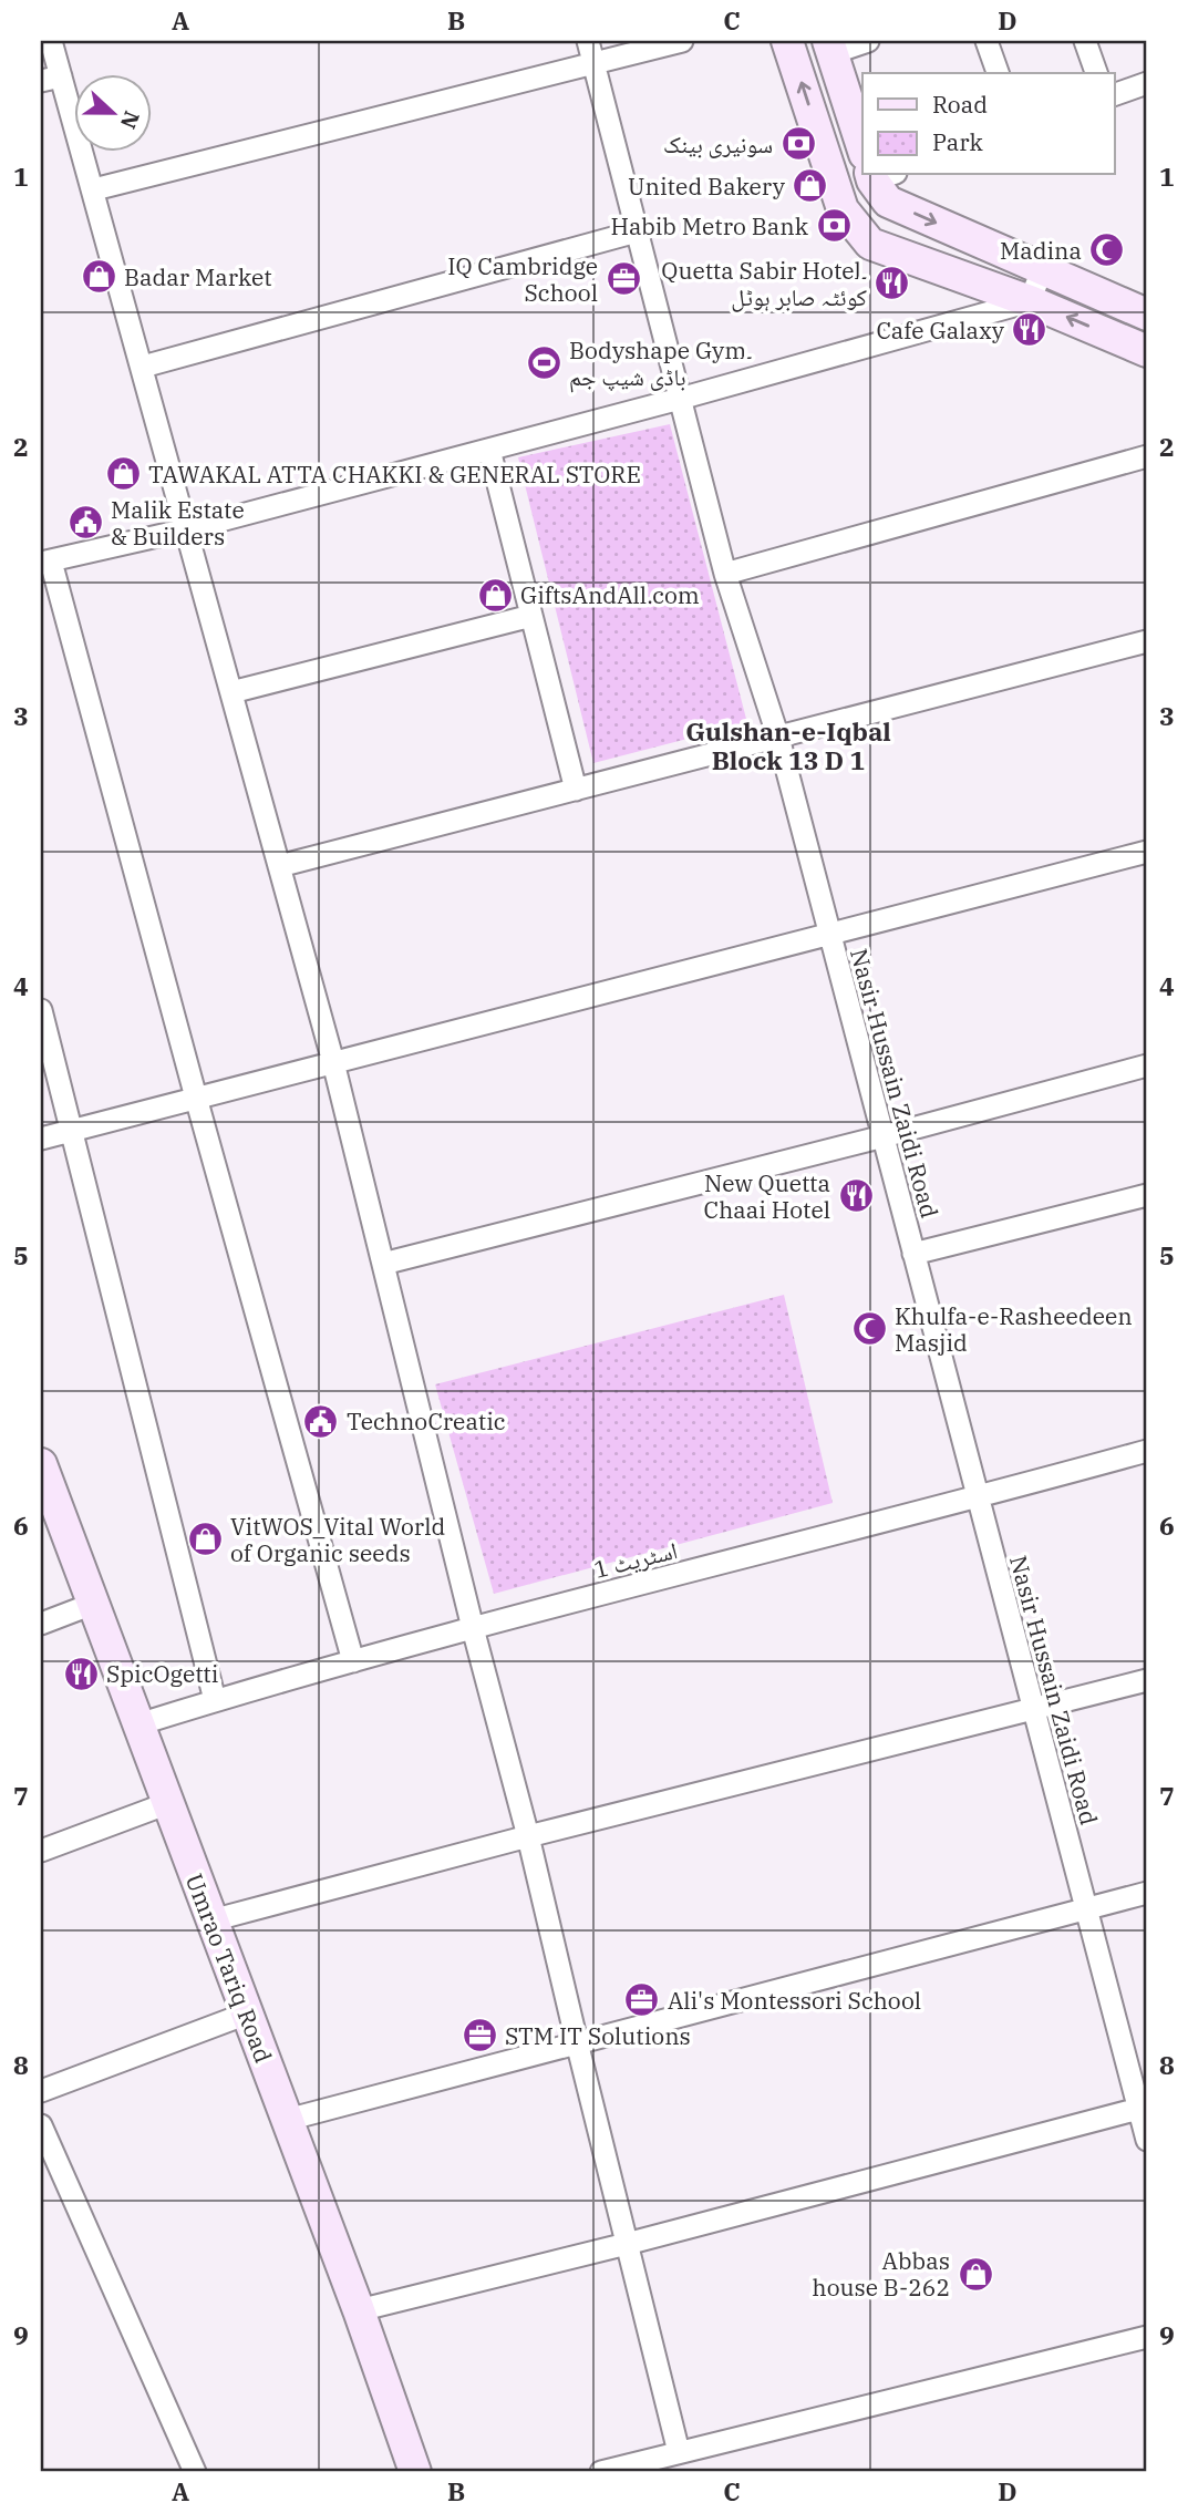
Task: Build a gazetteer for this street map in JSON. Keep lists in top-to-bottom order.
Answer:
{
  "streets": {
    "street": ["Nasir Hussain Zaidi Road", "اسٹریٹ 1", "Umrao Tariq Road"]
  },
  "crossings": [
    ["Nasir Hussain Zaidi Road", "اسٹریٹ 1"],
    ["اسٹریٹ 1", "Umrao Tariq Road"]
  ],
  "districts": ["Gulshan-e-Iqbal Block 13 D 1"],
  "places": {
    "bank": ["سونیری بینک", "Habib Metro Bank"],
    "shop": [
      "United Bakery",
      "Badar Market",
      "TAWAKAL ATTA CHAKKI & GENERAL STORE",
      "GiftsAndAll.com",
      "VitWOS_Vital World of Organic seeds",
      "Abbas house B-262"
    ],
    "mosque": ["Madina", "Khulfa-e-Rasheedeen Masjid"],
    "office": ["IQ Cambridge School", "Ali's Montessori School", "STM IT Solutions"],
    "restaurant": [
      "Quetta Sabir Hotel۔ کوئٹہ صابر ہوٹل",
      "Cafe Galaxy",
      "New Quetta Chaai Hotel",
      "SpicOgetti"
    ],
    "sports": ["Bodyshape Gym۔ باڈی شیپ جم"],
    "public building": ["Malik Estate & Builders", "TechnoCreatic"]
  },
  "legend": ["Road", "Park"],
  "north": "right",
  "grid": {
    "columns": [
      "A",
      "B",
      "C",
      "D"
    ],
    "rows": [
      "1",
      "2",
      "3",
      "4",
      "5",
      "6",
      "7",
      "8",
      "9"
    ]
  }
}
